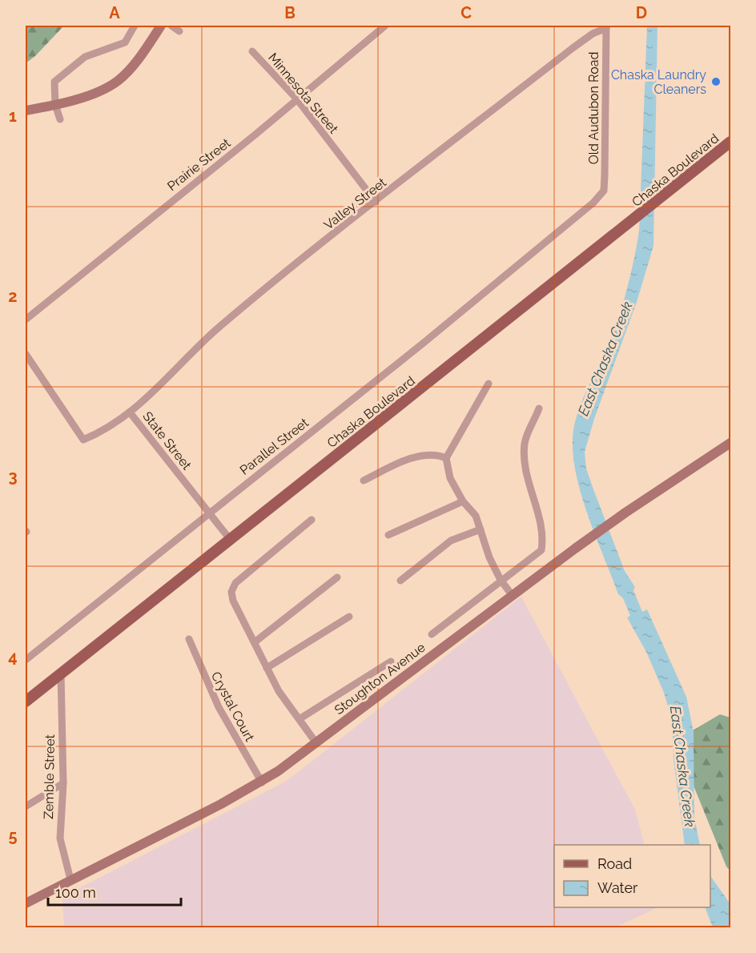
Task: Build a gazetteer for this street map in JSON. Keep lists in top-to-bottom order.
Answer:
{
  "streets": {
    "main road": ["Chaska Boulevard"],
    "street": [
      "Minnesota Street",
      "Old Audubon Road",
      "Prairie Street",
      "Valley Street",
      "State Street",
      "Parallel Street",
      "Stoughton Avenue",
      "Crystal Court",
      "Zemble Street"
    ]
  },
  "crossings": [
    ["Minnesota Street", "Prairie Street"],
    ["Minnesota Street", "Valley Street"],
    ["Old Audubon Road", "Valley Street"],
    ["Old Audubon Road", "Parallel Street"],
    ["Chaska Boulevard", "State Street"],
    ["Chaska Boulevard", "Zemble Street"],
    ["Valley Street", "State Street"],
    ["State Street", "Parallel Street"],
    ["Stoughton Avenue", "Crystal Court"],
    ["Stoughton Avenue", "Zemble Street"]
  ],
  "water": ["East Chaska Creek"],
  "places": ["Chaska Laundry Cleaners"],
  "legend": ["Road", "Water"],
  "scale_bar": "100 m",
  "grid": {
    "columns": [
      "A",
      "B",
      "C",
      "D"
    ],
    "rows": [
      "1",
      "2",
      "3",
      "4",
      "5"
    ]
  }
}
